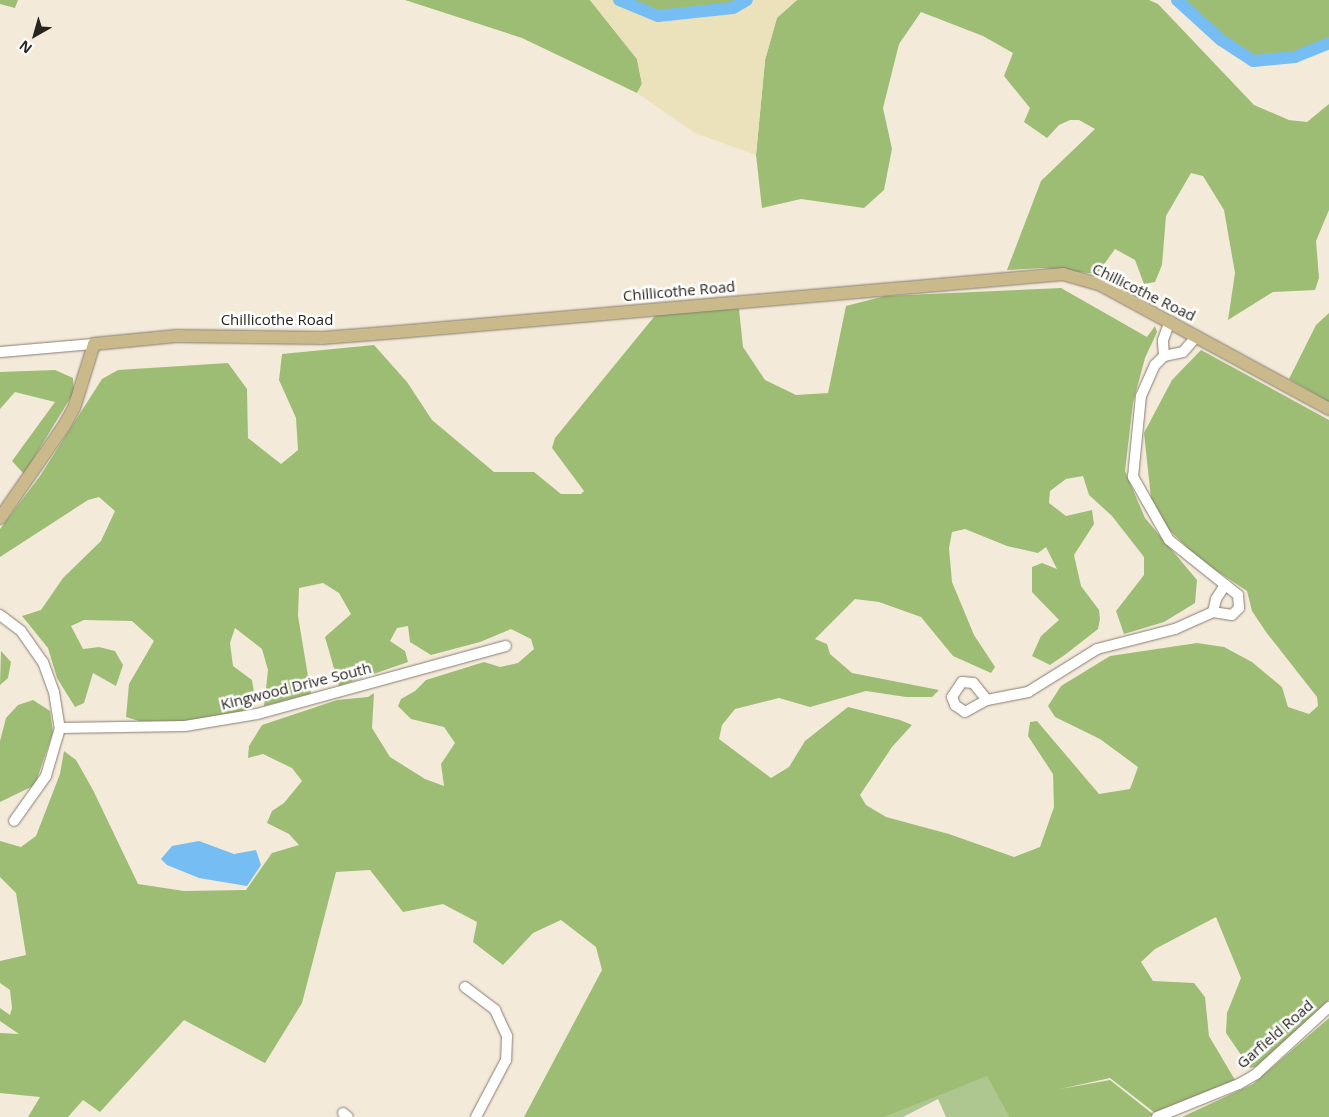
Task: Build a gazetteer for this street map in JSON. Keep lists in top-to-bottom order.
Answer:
{
  "streets": {
    "main road": ["Chillicothe Road"],
    "street": ["Kingwood Drive South", "Garfield Road"]
  },
  "north": "bottom left"
}
